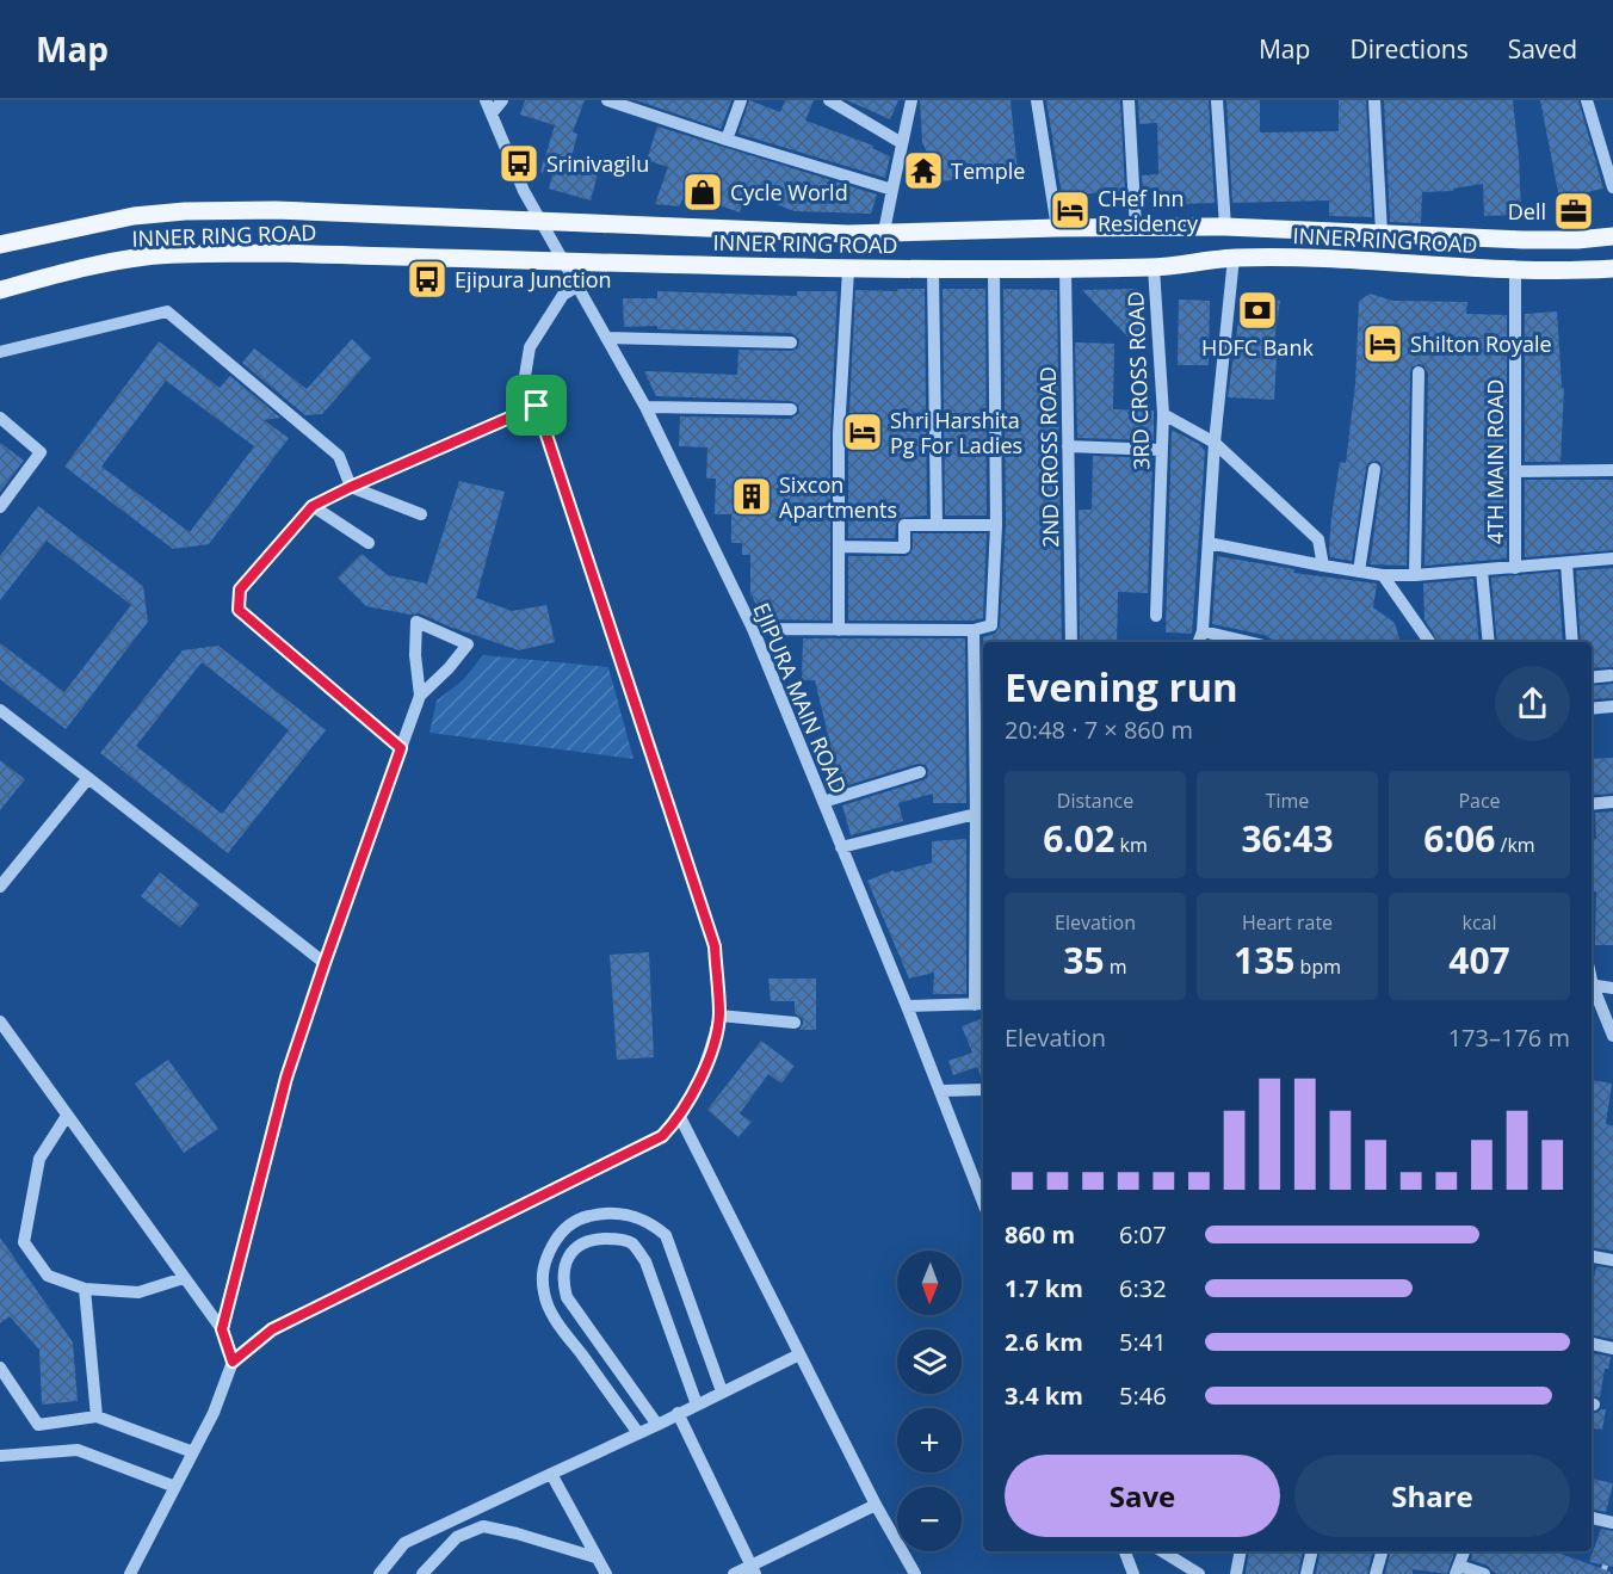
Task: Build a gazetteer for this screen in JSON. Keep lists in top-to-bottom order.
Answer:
{
  "streets": {
    "main road": ["INNER RING ROAD"],
    "street": [
      "3RD CROSS ROAD",
      "2ND CROSS ROAD",
      "4TH MAIN ROAD",
      "EJIPURA MAIN ROAD"
    ]
  },
  "crossings": [
    ["INNER RING ROAD", "3RD CROSS ROAD"],
    ["INNER RING ROAD", "2ND CROSS ROAD"],
    ["INNER RING ROAD", "4TH MAIN ROAD"],
    ["INNER RING ROAD", "EJIPURA MAIN ROAD"]
  ],
  "places": {
    "bus stop": ["Srinivagilu", "Ejipura Junction"],
    "temple": ["Temple"],
    "shop": ["Cycle World"],
    "hotel": ["CHef Inn Residency", "Shilton Royale", "Shri Harshita Pg For Ladies"],
    "office": ["Dell"],
    "bank": ["HDFC Bank"],
    "building": ["Sixcon Apartments"]
  },
  "north": "bottom",
  "page": {
    "header": "Map",
    "nav": ["Map", "Directions", "Saved"],
    "heading": ["Evening run", "20:48 · 7 × 860 m"],
    "stats": [
      ["Distance", "6.02 km"],
      ["Time", "36:43"],
      ["Pace", "6:06 /km"],
      ["Elevation", "35 m"],
      ["Heart rate", "135 bpm"],
      ["kcal", "407"]
    ],
    "chart": ["Elevation", "173–176 m"],
    "list": [
      {
        "name": "860 m",
        "note": "6:07"
      },
      {
        "name": "1.7 km",
        "note": "6:32"
      },
      {
        "name": "2.6 km",
        "note": "5:41"
      },
      {
        "name": "3.4 km",
        "note": "5:46"
      }
    ],
    "map_buttons": ["+", "−"],
    "buttons": ["Save", "Share"]
  }
}
